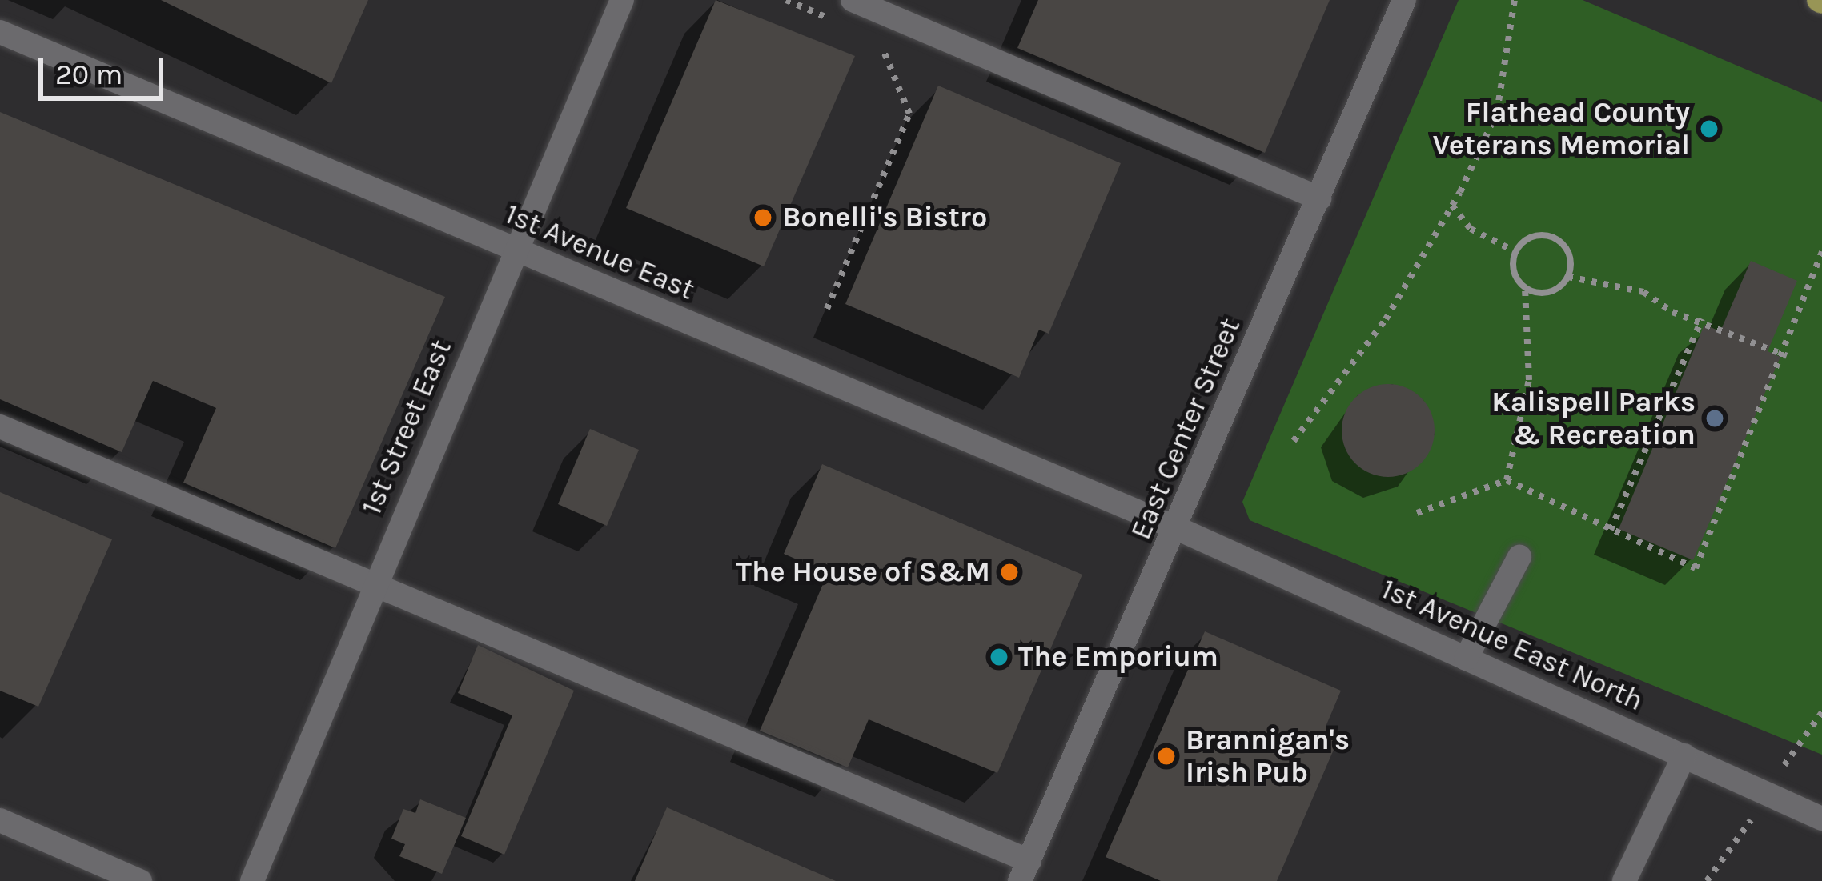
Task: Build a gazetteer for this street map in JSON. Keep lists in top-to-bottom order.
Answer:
{
  "streets": {
    "street": [
      "1st Avenue East",
      "1st Street East",
      "East Center Street",
      "1st Avenue East North"
    ]
  },
  "crossings": [
    ["1st Avenue East", "1st Street East"],
    ["1st Avenue East", "East Center Street"],
    ["1st Avenue East", "1st Avenue East North"],
    ["East Center Street", "1st Avenue East North"]
  ],
  "places": [
    "Flathead County Veterans Memorial",
    "Bonelli's Bistro",
    "Kalispell Parks & Recreation",
    "The House of S&M",
    "The Emporium",
    "Brannigan's Irish Pub"
  ],
  "scale_bar": "20 m"
}
